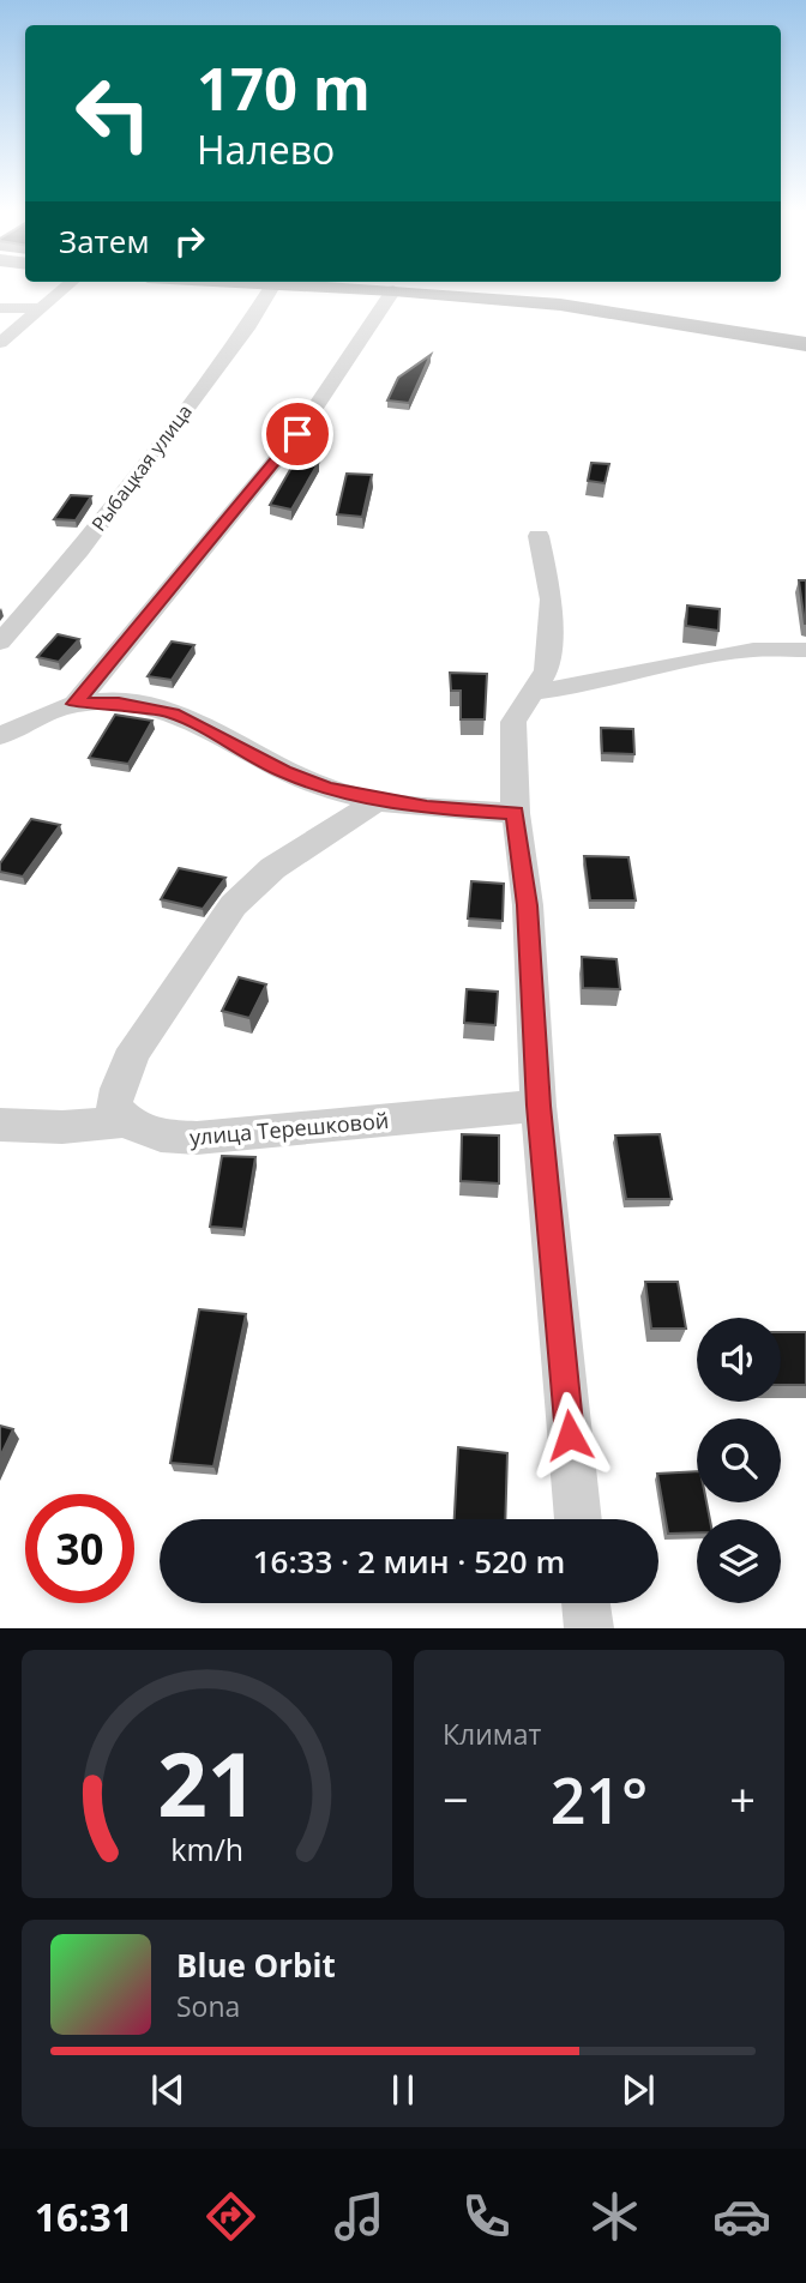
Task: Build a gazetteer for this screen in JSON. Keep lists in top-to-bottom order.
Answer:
{
  "streets": {
    "street": ["Рыбацкая улица", "улица Терешковой"]
  },
  "page": {
    "turn": ["170 m", "Налево"],
    "then": "Затем",
    "limit": "30",
    "trip": "16:33 · 2 мин · 520 m",
    "tile": "Климат",
    "heat": ["−", "21°", "+"],
    "song": ["Blue Orbit", "Sona"],
    "tabs": "16:31",
    "gauge": ["21", "km/h"]
  }
}
